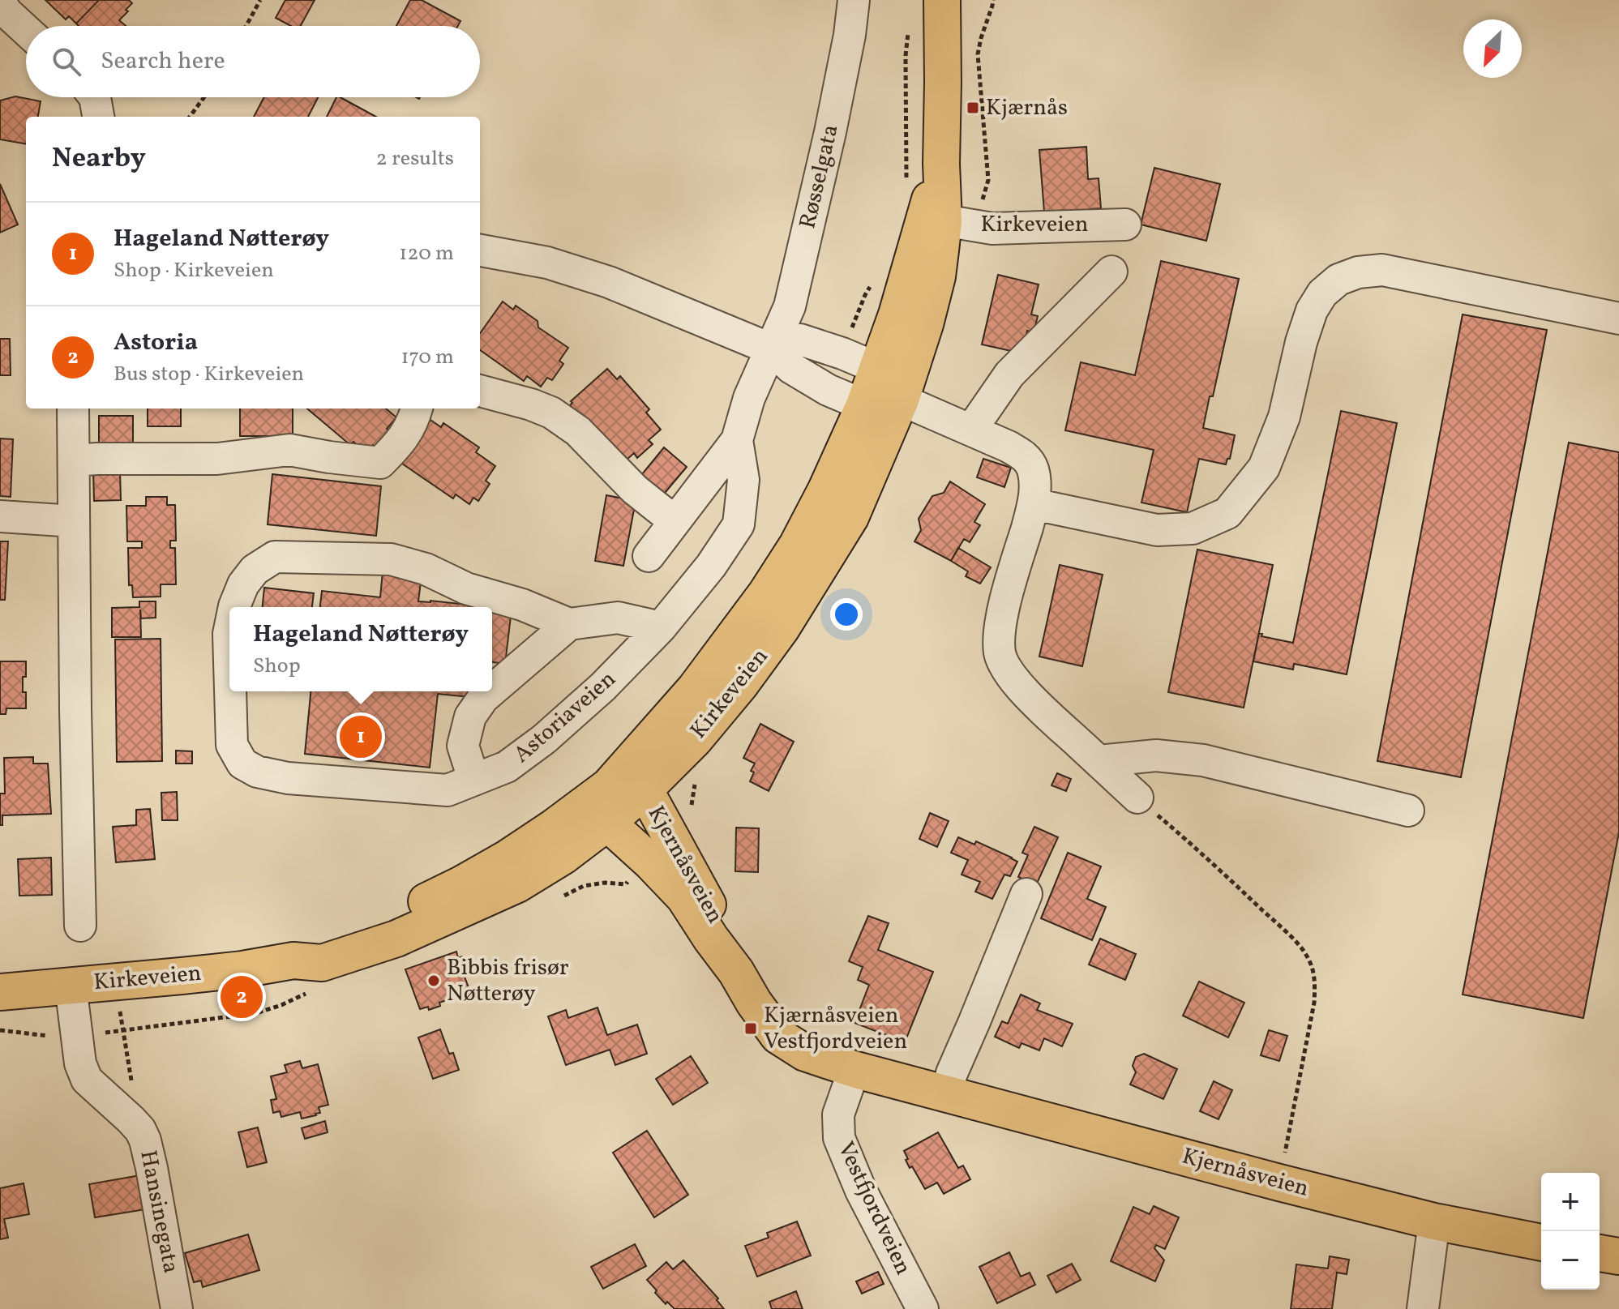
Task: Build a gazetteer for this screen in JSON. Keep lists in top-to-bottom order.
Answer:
{
  "streets": {
    "main road": ["Kirkeveien", "Kjernåsveien"],
    "street": [
      "Røsselgata",
      "Astoriaveien",
      "Vestfjordveien",
      "Hansinegata"
    ]
  },
  "crossings": [
    ["Røsselgata", "Astoriaveien"],
    ["Kirkeveien", "Kjernåsveien"],
    ["Kirkeveien", "Hansinegata"],
    ["Kjernåsveien", "Vestfjordveien"]
  ],
  "places": {
    "transit": ["Kjærnås", "Kjærnåsveien Vestfjordveien"],
    "other": ["Bibbis frisør Nøtterøy"]
  },
  "north": "bottom left",
  "page": {
    "search": "Search here",
    "heading": ["Nearby", "2 results"],
    "list": [
      {
        "mark": "1",
        "name": "Hageland Nøtterøy",
        "note": "Shop · Kirkeveien",
        "value": "120 m"
      },
      {
        "mark": "2",
        "name": "Astoria",
        "note": "Bus stop · Kirkeveien",
        "value": "170 m"
      }
    ],
    "popup": ["Hageland Nøtterøy", "Shop"],
    "pins": ["1", "2"],
    "map_buttons": ["+", "−"]
  }
}
